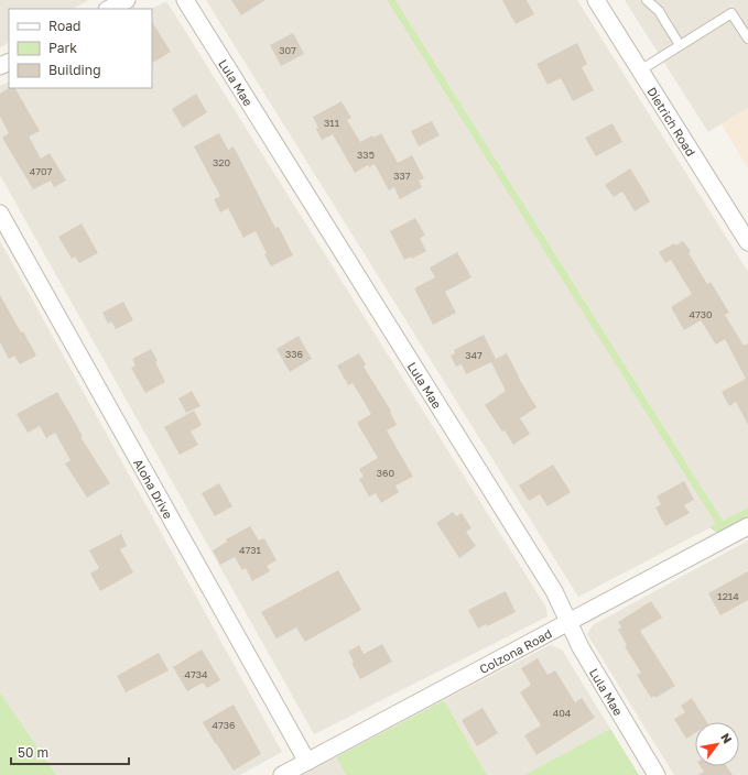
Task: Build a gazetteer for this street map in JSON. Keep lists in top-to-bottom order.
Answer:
{
  "streets": {
    "street": [
      "Lula Mae",
      "Dietrich Road",
      "Aloha Drive",
      "Colzona Road"
    ]
  },
  "crossings": [
    ["Lula Mae", "Colzona Road"],
    ["Aloha Drive", "Colzona Road"]
  ],
  "house_numbers": [
    "307",
    "311",
    "335",
    "320",
    "4707",
    "337",
    "4730",
    "336",
    "347",
    "360",
    "4731",
    "1214",
    "4734",
    "404",
    "4736"
  ],
  "legend": ["Road", "Park", "Building"],
  "scale_bar": "50 m",
  "north": "top right"
}
